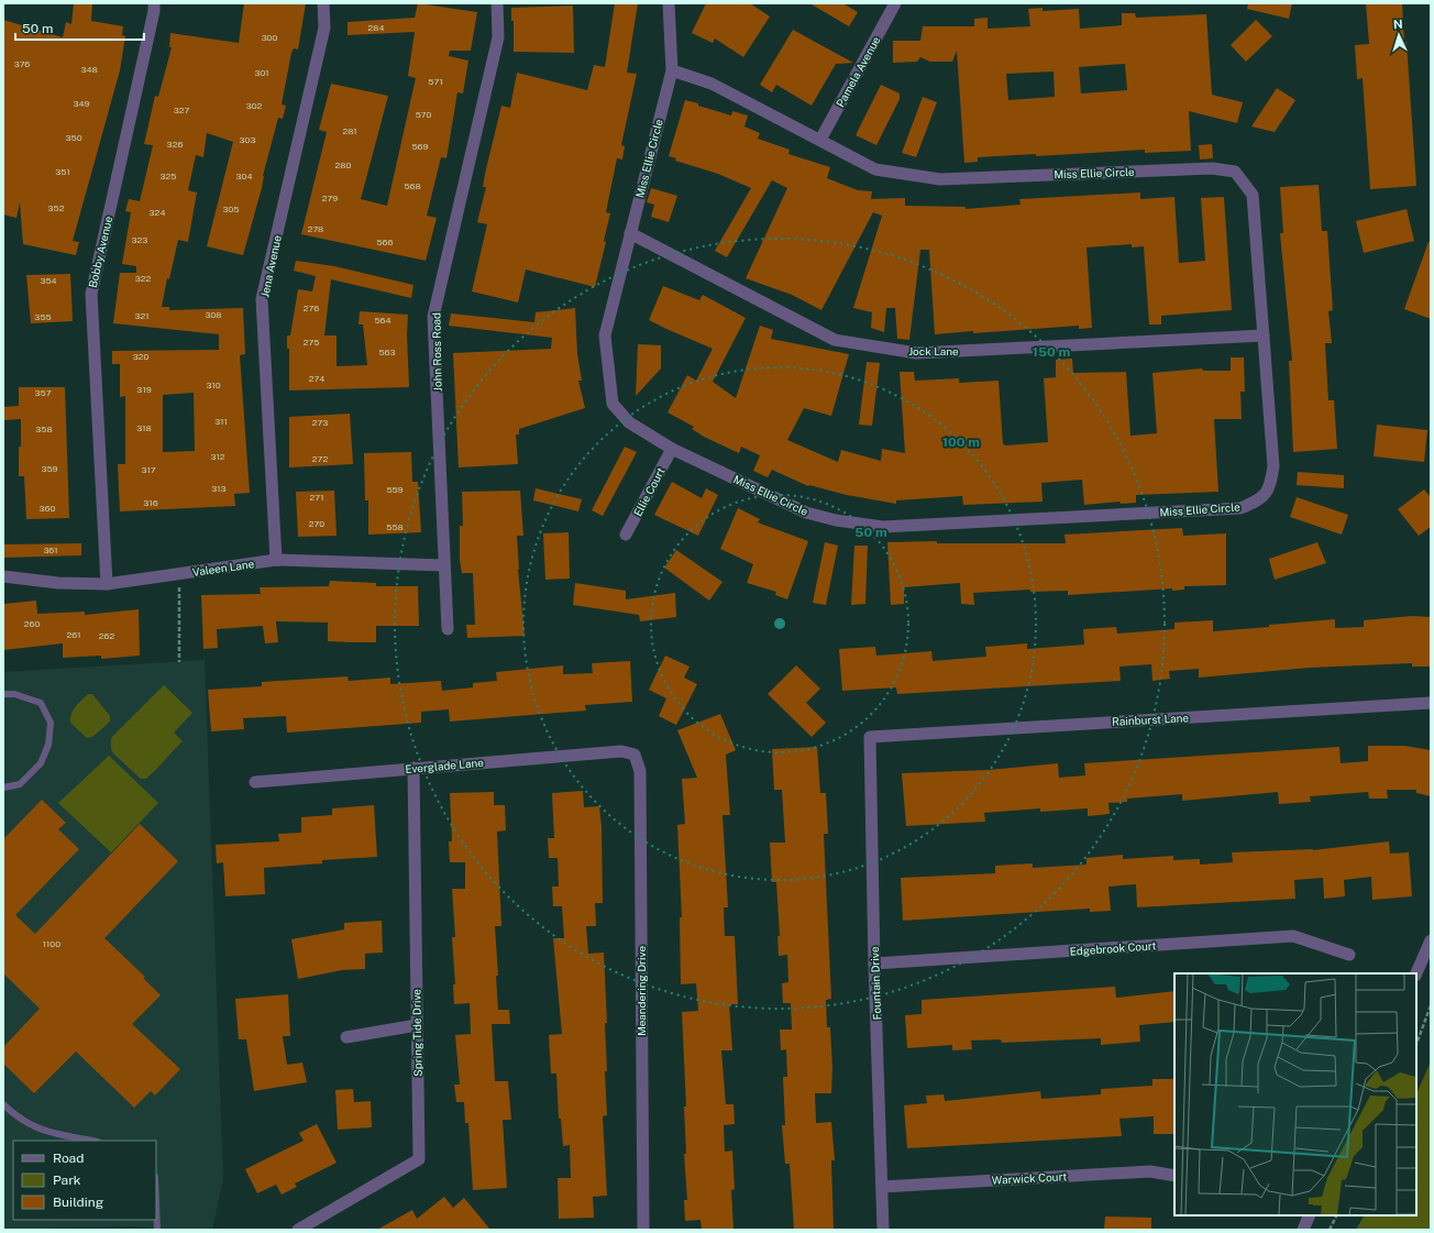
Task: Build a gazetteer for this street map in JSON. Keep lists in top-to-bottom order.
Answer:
{
  "streets": {
    "street": [
      "Pamela Avenue",
      "Miss Ellie Circle",
      "Bobby Avenue",
      "Jena Avenue",
      "Jock Lane",
      "John Ross Road",
      "Ellie Court",
      "Valeen Lane",
      "Rainburst Lane",
      "Everglade Lane",
      "Edgebrook Court",
      "Fountain Drive",
      "Meandering Drive",
      "Spring Tide Drive",
      "Warwick Court"
    ]
  },
  "crossings": [
    ["Pamela Avenue", "Miss Ellie Circle"],
    ["Miss Ellie Circle", "Jock Lane"],
    ["Miss Ellie Circle", "Ellie Court"],
    ["Bobby Avenue", "Valeen Lane"],
    ["Jena Avenue", "Valeen Lane"],
    ["John Ross Road", "Valeen Lane"],
    ["Rainburst Lane", "Fountain Drive"],
    ["Everglade Lane", "Meandering Drive"],
    ["Everglade Lane", "Spring Tide Drive"],
    ["Edgebrook Court", "Fountain Drive"],
    ["Fountain Drive", "Warwick Court"]
  ],
  "house_numbers": [
    "284",
    "300",
    "376",
    "348",
    "301",
    "571",
    "349",
    "302",
    "327",
    "570",
    "281",
    "350",
    "303",
    "326",
    "569",
    "280",
    "351",
    "325",
    "304",
    "568",
    "279",
    "352",
    "305",
    "324",
    "278",
    "323",
    "566",
    "322",
    "354",
    "276",
    "308",
    "321",
    "355",
    "564",
    "275",
    "563",
    "320",
    "274",
    "310",
    "319",
    "357",
    "311",
    "273",
    "318",
    "358",
    "312",
    "272",
    "359",
    "317",
    "313",
    "559",
    "271",
    "316",
    "360",
    "270",
    "558",
    "361",
    "260",
    "261",
    "262",
    "1100"
  ],
  "legend": ["Road", "Park", "Building"],
  "scale_bar": "50 m",
  "north": "top",
  "rings": ["150 m", "100 m", "50 m"]
}
